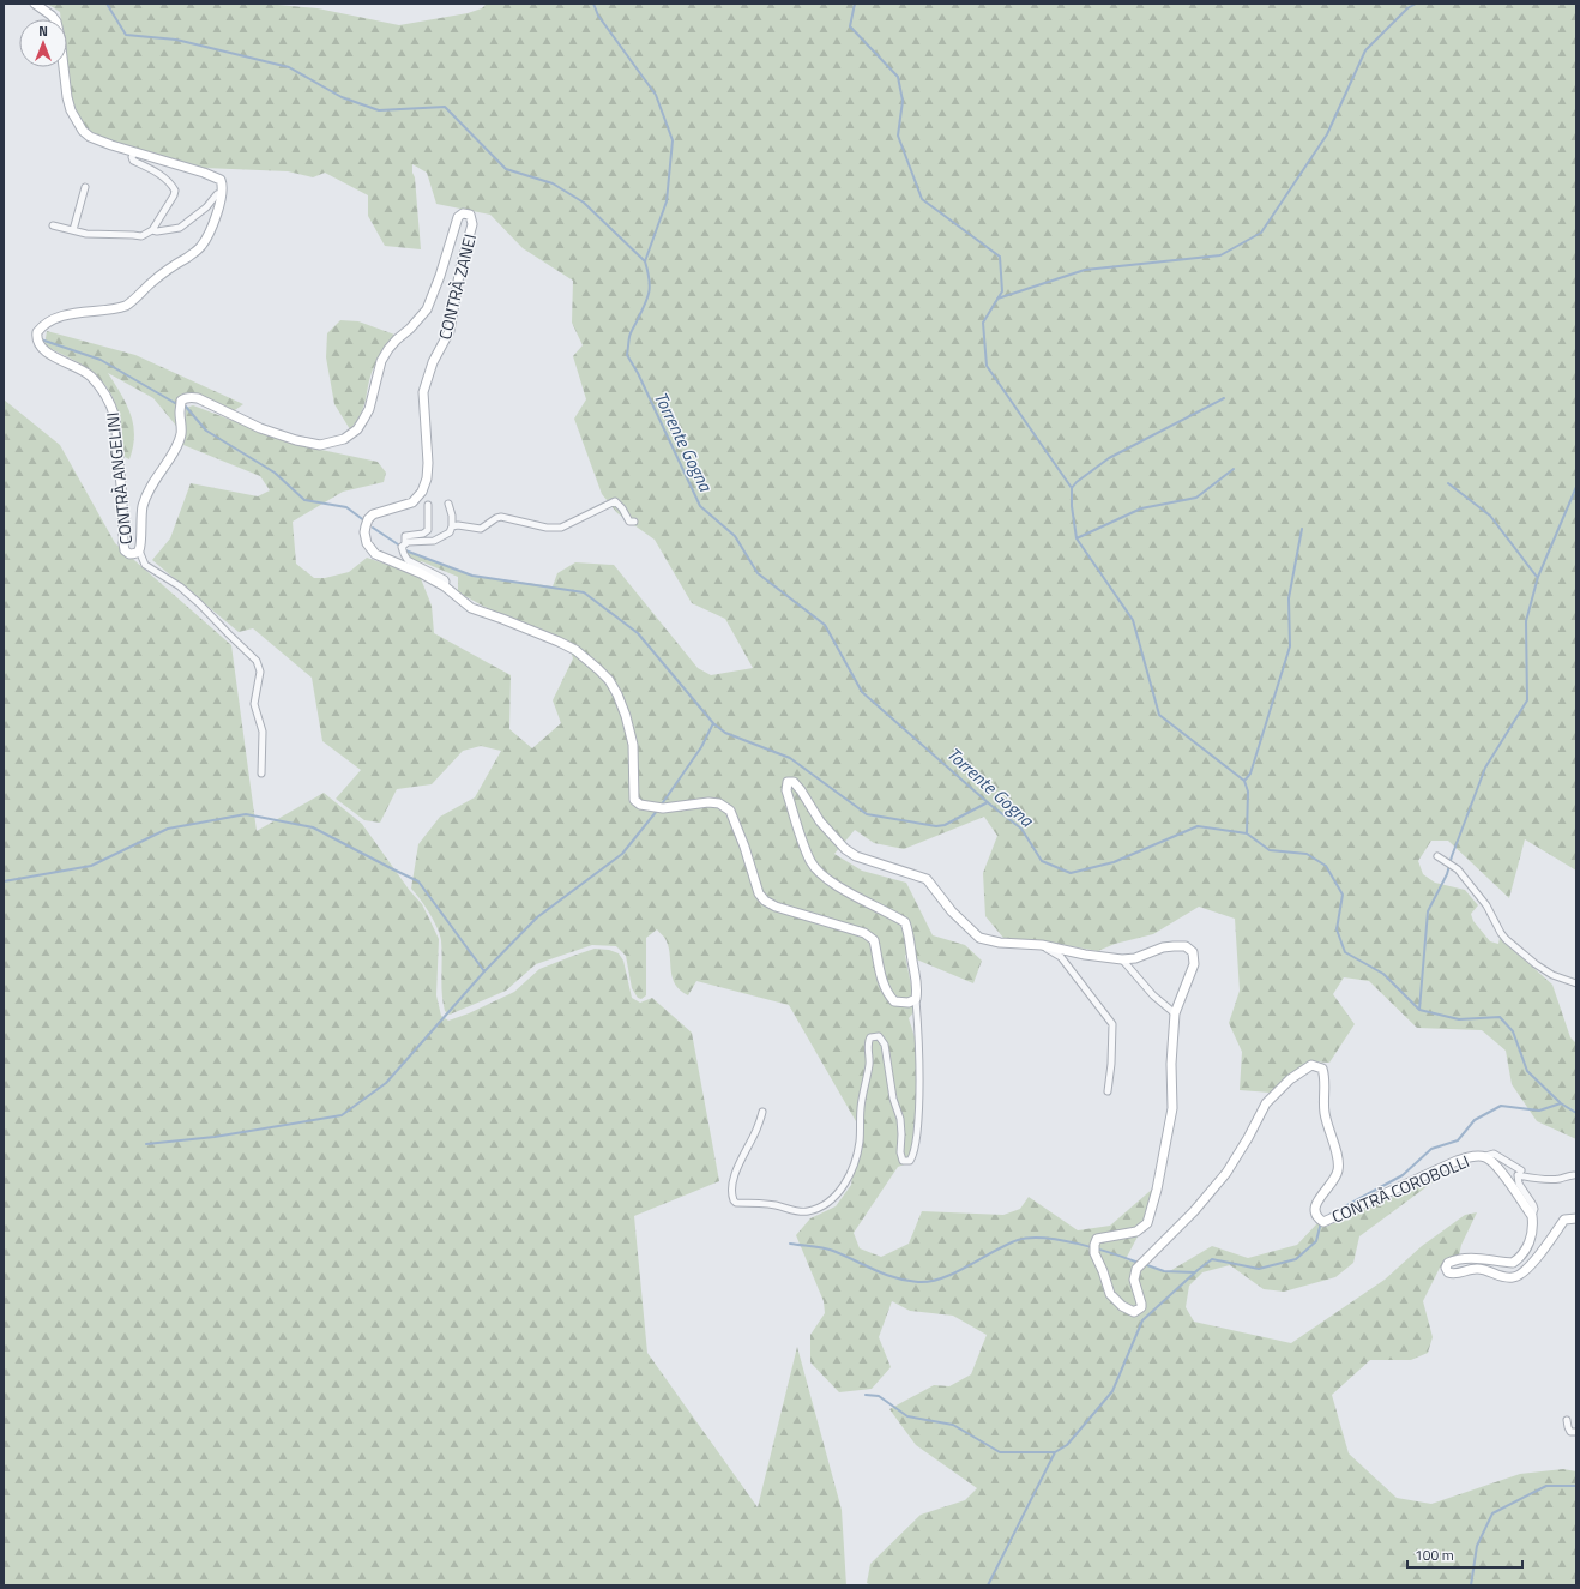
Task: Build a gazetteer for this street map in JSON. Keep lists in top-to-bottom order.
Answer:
{
  "streets": {
    "street": ["CONTRÀ ZANEI", "CONTRÀ ANGELINI", "CONTRÀ COROBOLLI"]
  },
  "crossings": [
    ["CONTRÀ ZANEI", "CONTRÀ ANGELINI"],
    ["CONTRÀ ZANEI", "CONTRÀ COROBOLLI"]
  ],
  "water": ["Torrente Gogna"],
  "scale_bar": "100 m",
  "north": "top"
}
